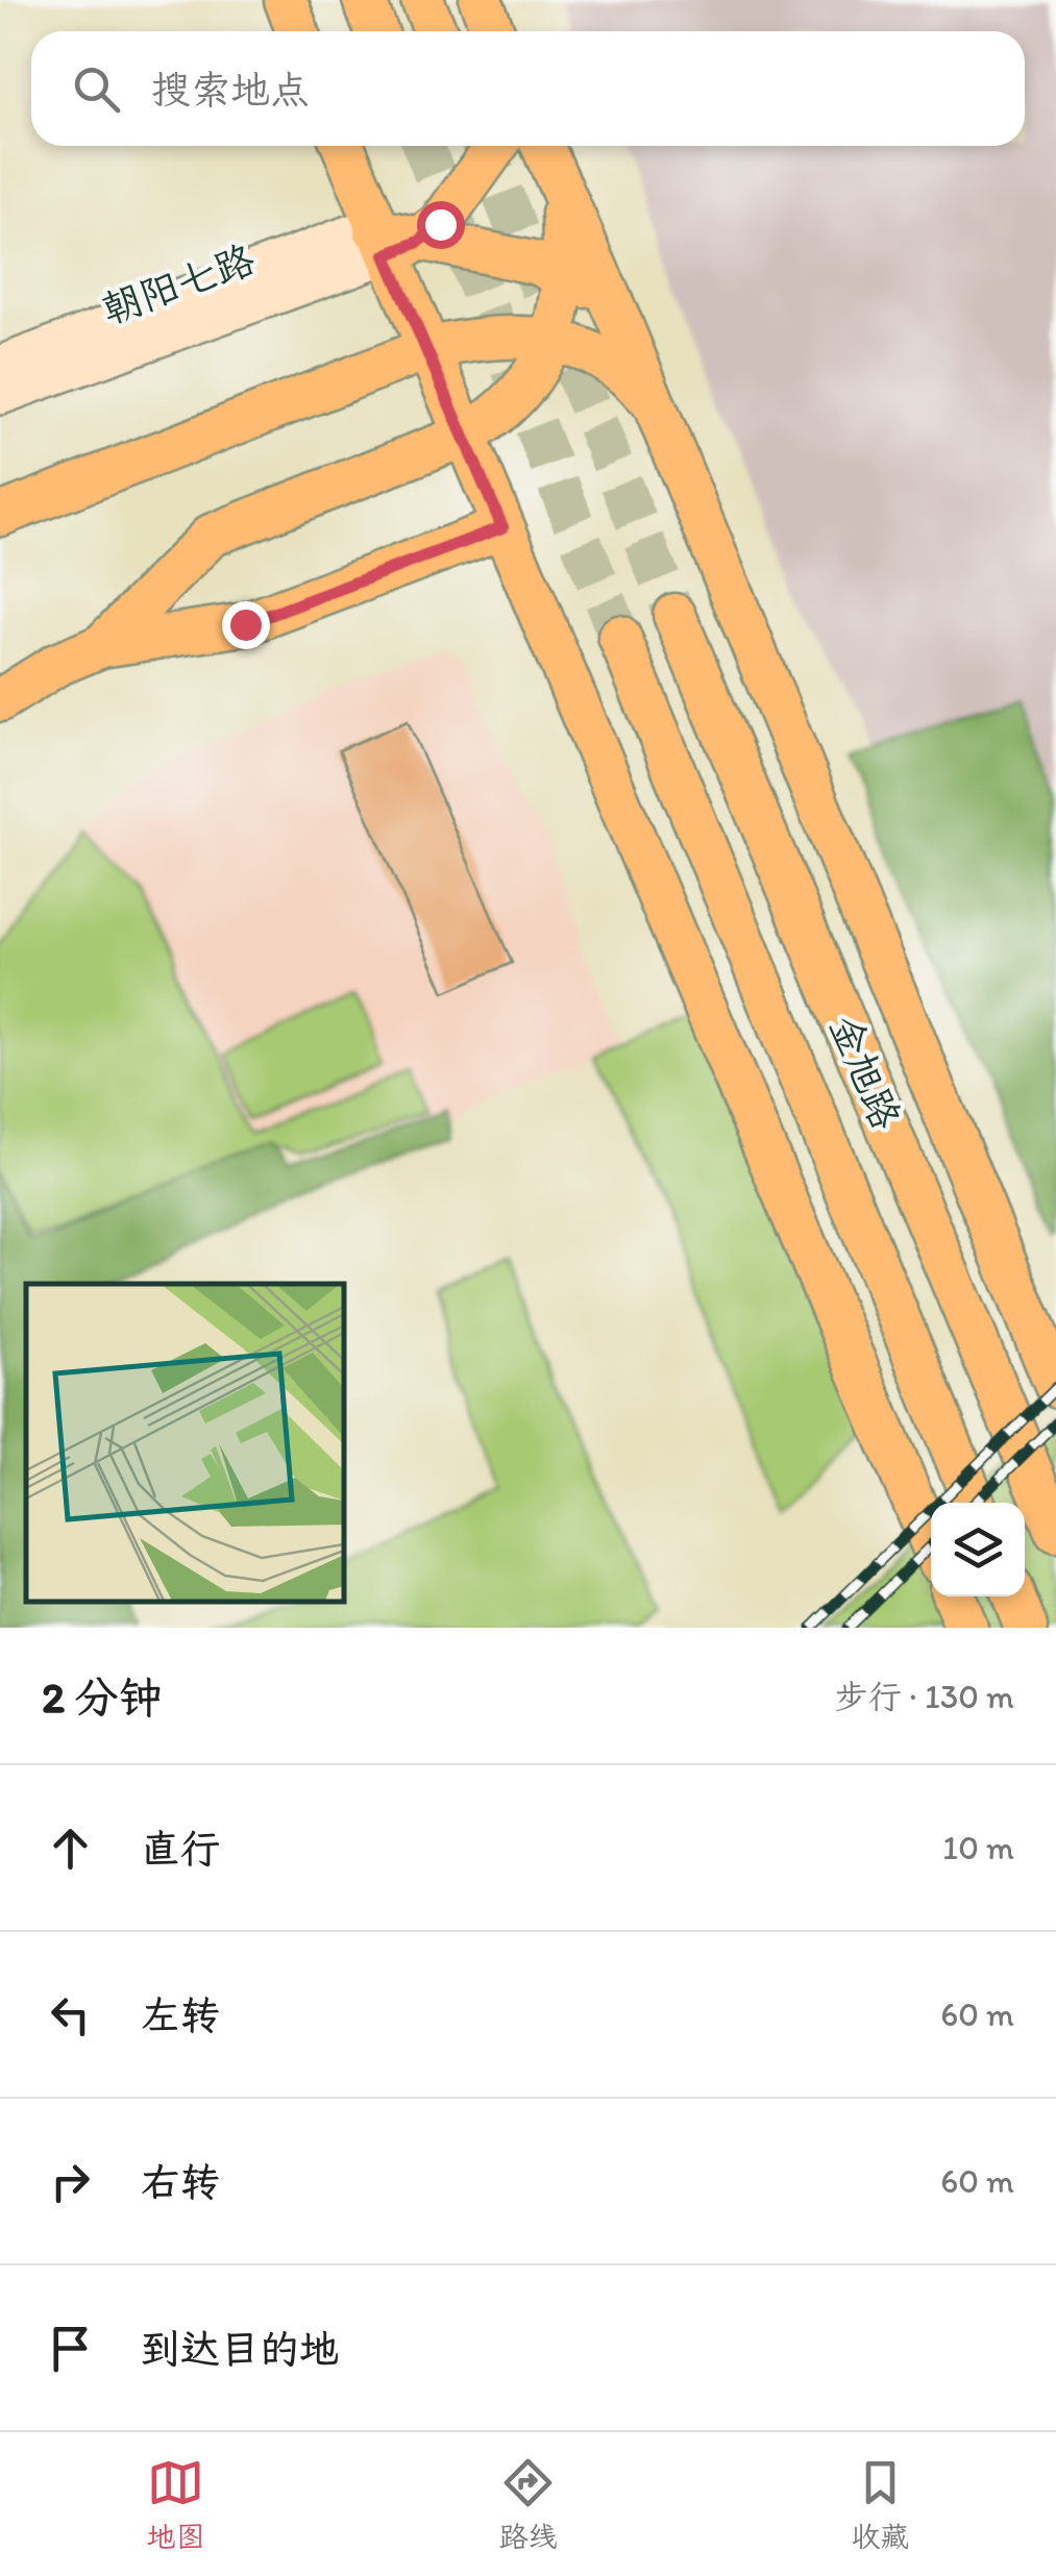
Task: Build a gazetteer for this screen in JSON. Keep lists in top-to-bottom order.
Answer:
{
  "streets": {
    "main road": ["金旭路"],
    "street": ["朝阳七路"]
  },
  "page": {
    "search": "搜索地点",
    "heading": ["2 分钟", "步行 · 130 m"],
    "list": [
      ["直行", "10 m"],
      ["左转", "60 m"],
      ["右转", "60 m"],
      "到达目的地"
    ],
    "nav": ["地图", "路线", "收藏"]
  }
}
